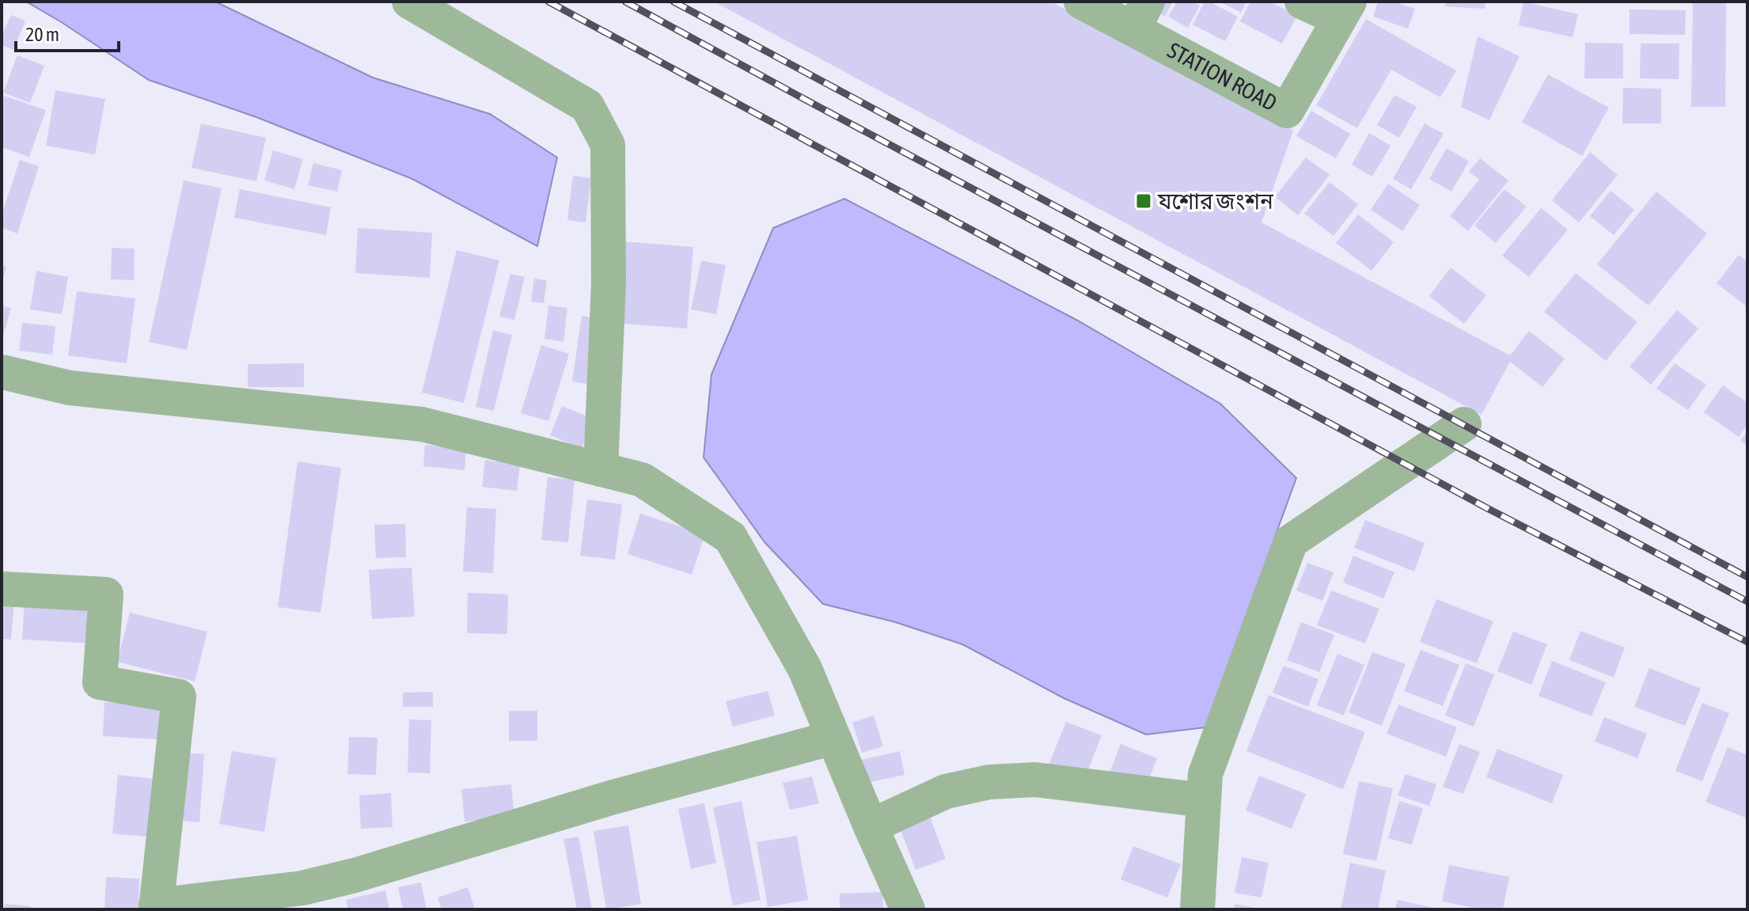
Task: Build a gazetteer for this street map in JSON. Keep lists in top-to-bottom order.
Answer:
{
  "streets": {
    "street": ["STATION ROAD"]
  },
  "places": {
    "transit": ["যশোর জংশন"]
  },
  "scale_bar": "20 m"
}
